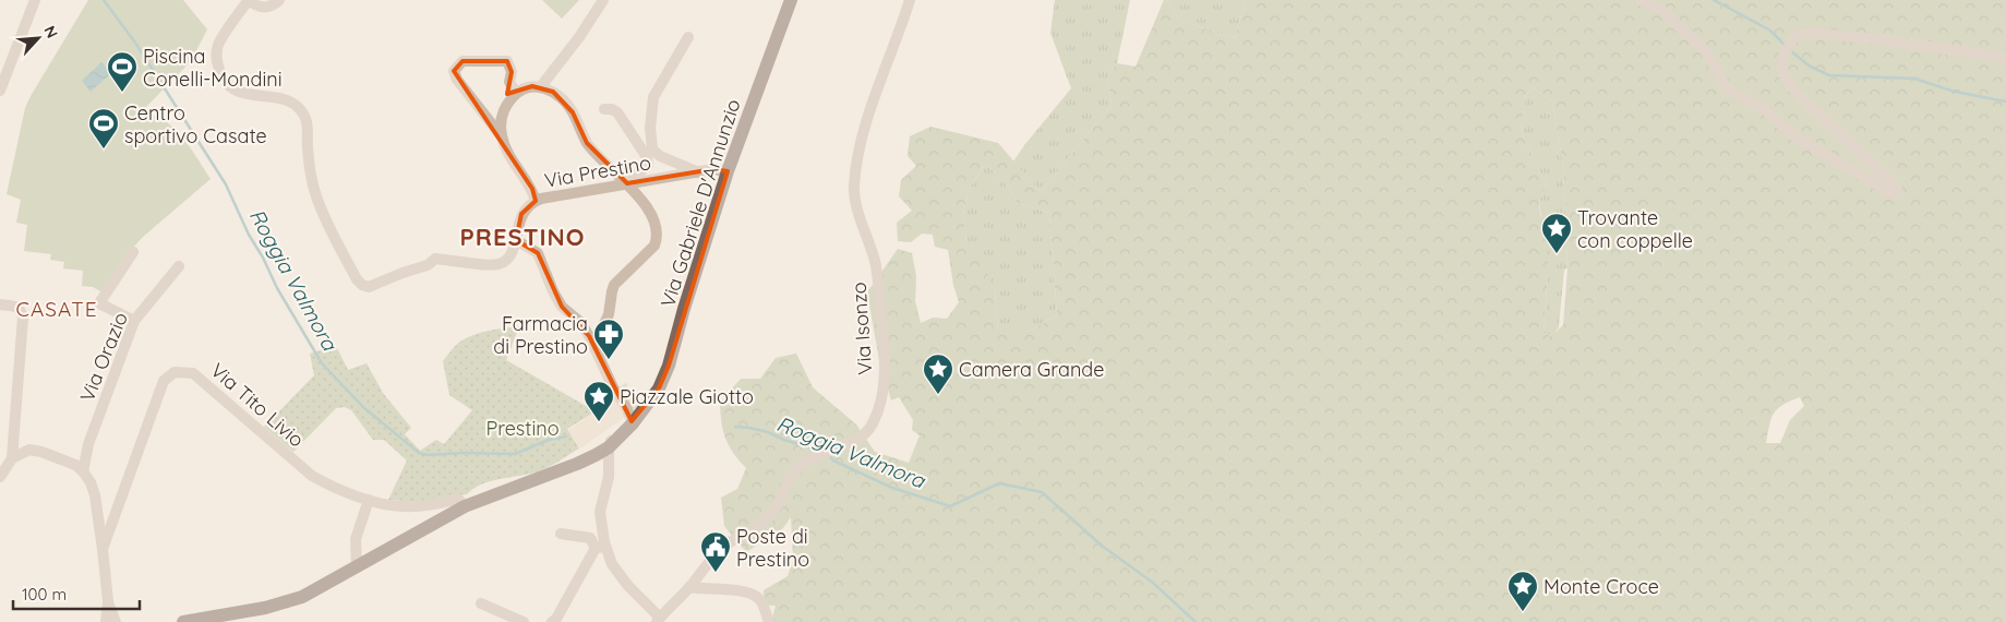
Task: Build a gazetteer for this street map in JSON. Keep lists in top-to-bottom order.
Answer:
{
  "streets": {
    "main road": ["Via Gabriele D'Annunzio"],
    "street": [
      "Via Prestino",
      "Via Isonzo",
      "Via Orazio",
      "Via Tito Livio"
    ]
  },
  "crossings": [
    ["Via Prestino", "Via Gabriele D'Annunzio"],
    ["Via Gabriele D'Annunzio", "Via Tito Livio"]
  ],
  "districts": ["PRESTINO", "CASATE"],
  "water": ["Roggia Valmora"],
  "parks": ["Prestino"],
  "places": {
    "sports": ["Piscina Conelli-Mondini", "Centro sportivo Casate"],
    "place": [
      "Trovante con coppelle",
      "Camera Grande",
      "Piazzale Giotto",
      "Monte Croce"
    ],
    "pharmacy": ["Farmacia di Prestino"],
    "public building": ["Poste di Prestino"]
  },
  "scale_bar": "100 m",
  "north": "top right"
}
